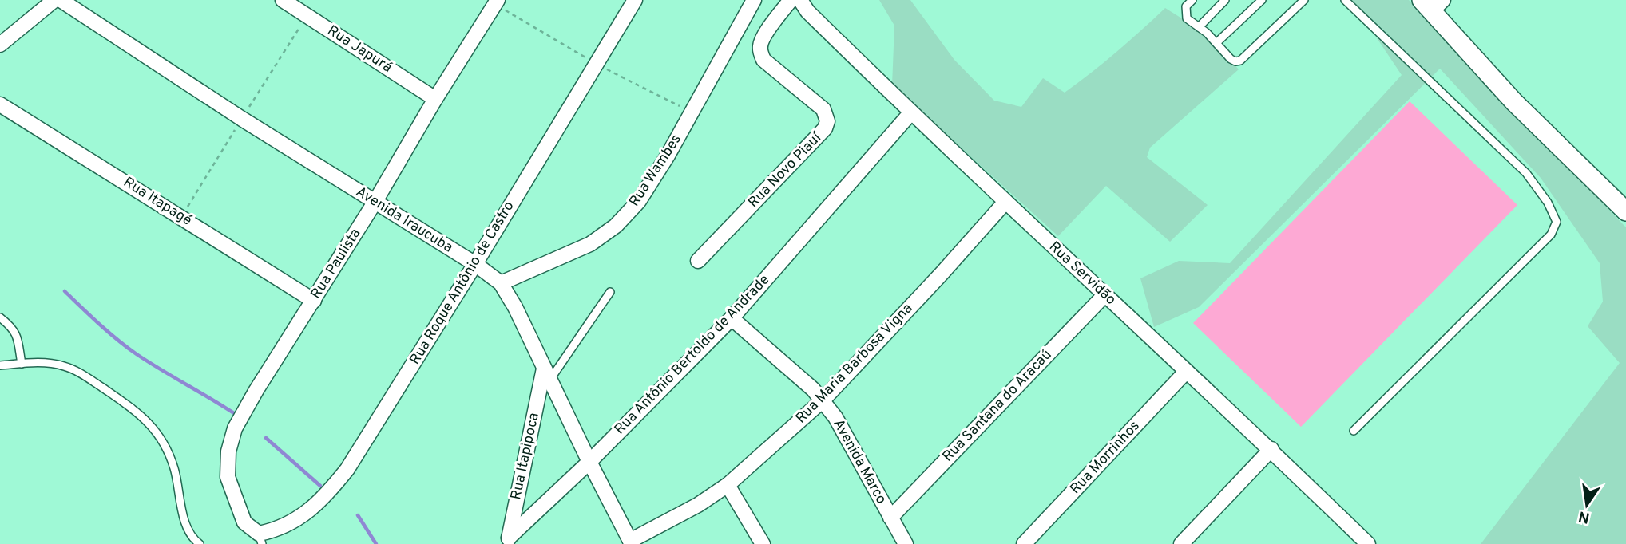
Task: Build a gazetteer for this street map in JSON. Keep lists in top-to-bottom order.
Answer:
{
  "streets": {
    "street": [
      "Rua Japurá",
      "Rua Wambes",
      "Rua Novo Piauí",
      "Rua Itapagé",
      "Avenida Iraucuba",
      "Rua Paulista",
      "Rua Servidão",
      "Rua Roque Antônio de Castro",
      "Rua Antônio Bertoldo de Andrade",
      "Rua Maria Barbosa Vigna",
      "Rua Santana do Aracaú",
      "Rua Itapipoca",
      "Rua Morrinhos",
      "Avenida Marco"
    ]
  },
  "crossings": [
    ["Rua Japurá", "Rua Paulista"],
    ["Rua Wambes", "Avenida Iraucuba"],
    ["Rua Itapagé", "Rua Paulista"],
    ["Avenida Iraucuba", "Rua Paulista"],
    ["Avenida Iraucuba", "Rua Roque Antônio de Castro"],
    ["Avenida Iraucuba", "Rua Antônio Bertoldo de Andrade"],
    ["Avenida Iraucuba", "Rua Maria Barbosa Vigna"],
    ["Avenida Iraucuba", "Rua Itapipoca"],
    ["Rua Paulista", "Rua Roque Antônio de Castro"],
    ["Rua Servidão", "Rua Antônio Bertoldo de Andrade"],
    ["Rua Servidão", "Rua Maria Barbosa Vigna"],
    ["Rua Servidão", "Rua Santana do Aracaú"],
    ["Rua Servidão", "Rua Morrinhos"],
    ["Rua Antônio Bertoldo de Andrade", "Rua Itapipoca"],
    ["Rua Antônio Bertoldo de Andrade", "Avenida Marco"],
    ["Rua Maria Barbosa Vigna", "Avenida Marco"],
    ["Rua Santana do Aracaú", "Avenida Marco"]
  ],
  "north": "bottom"
}
